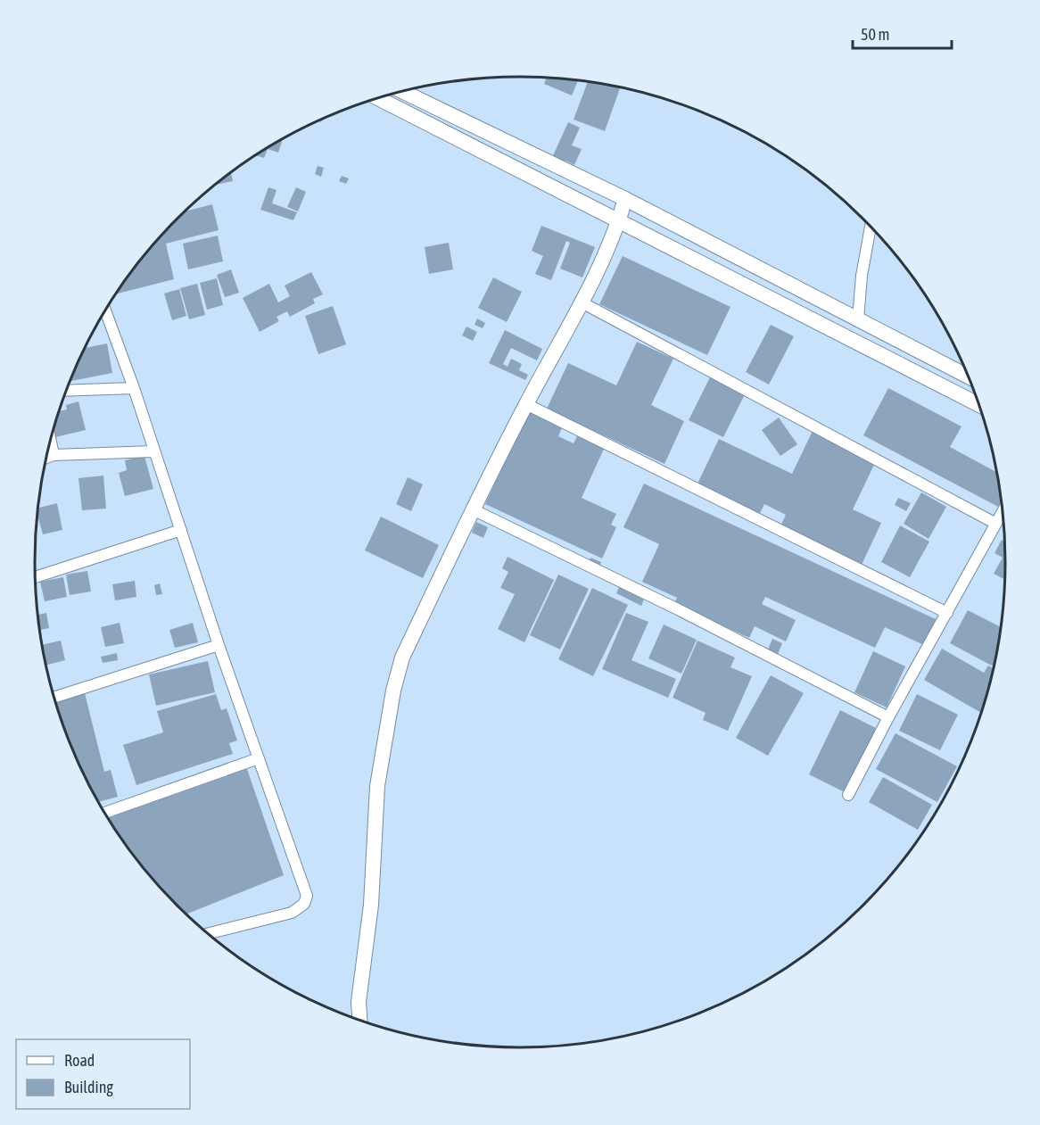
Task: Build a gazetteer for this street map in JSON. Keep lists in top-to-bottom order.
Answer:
{
  "legend": ["Road", "Building"],
  "scale_bar": "50 m"
}
